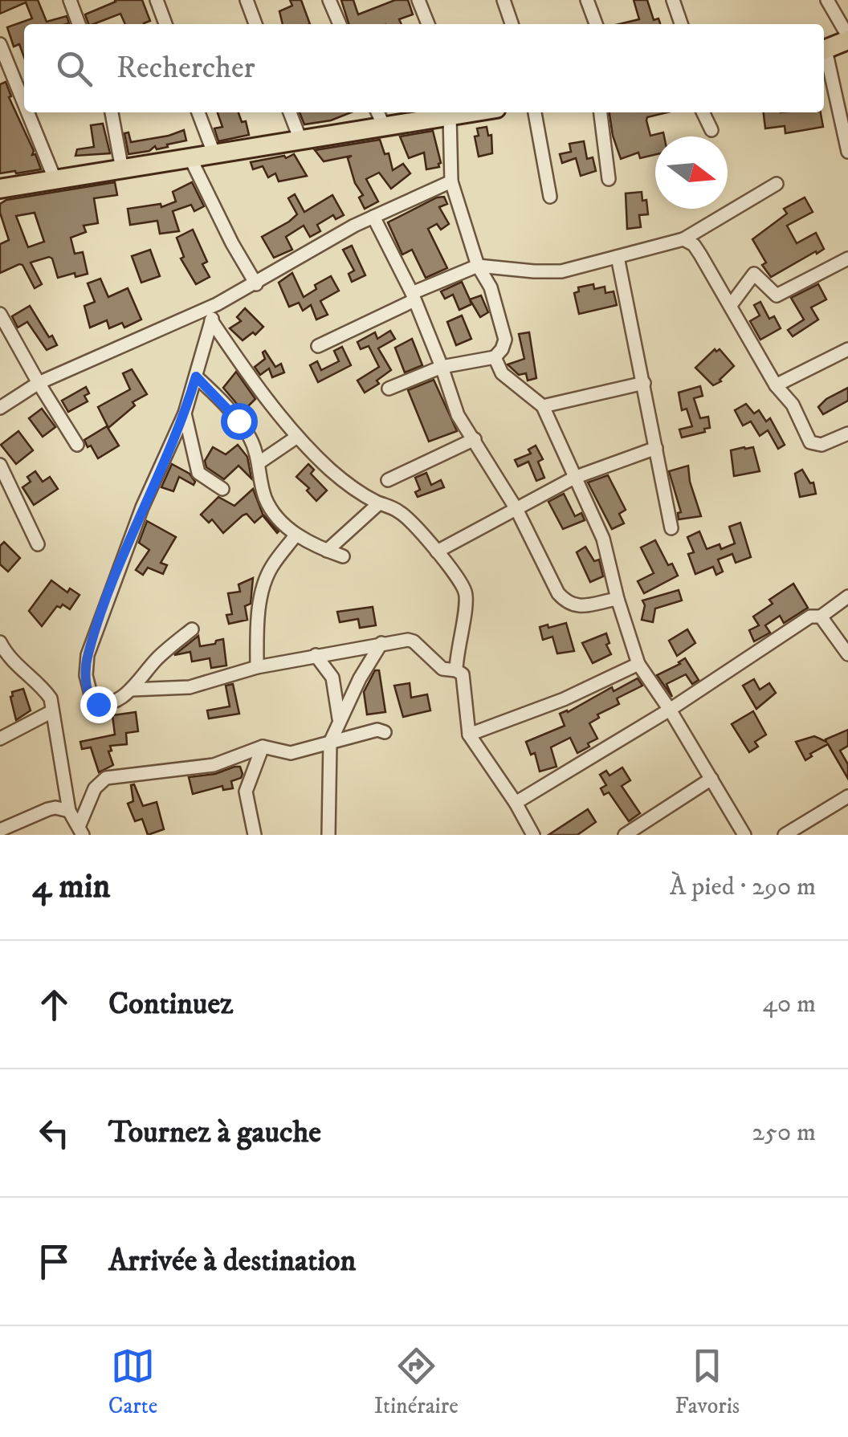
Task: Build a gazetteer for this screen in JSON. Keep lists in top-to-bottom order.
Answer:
{
  "north": "right",
  "page": {
    "search": "Rechercher",
    "heading": ["4 min", "À pied · 290 m"],
    "list": [
      ["Continuez", "40 m"],
      ["Tournez à gauche", "250 m"],
      "Arrivée à destination"
    ],
    "nav": ["Carte", "Itinéraire", "Favoris"]
  }
}
